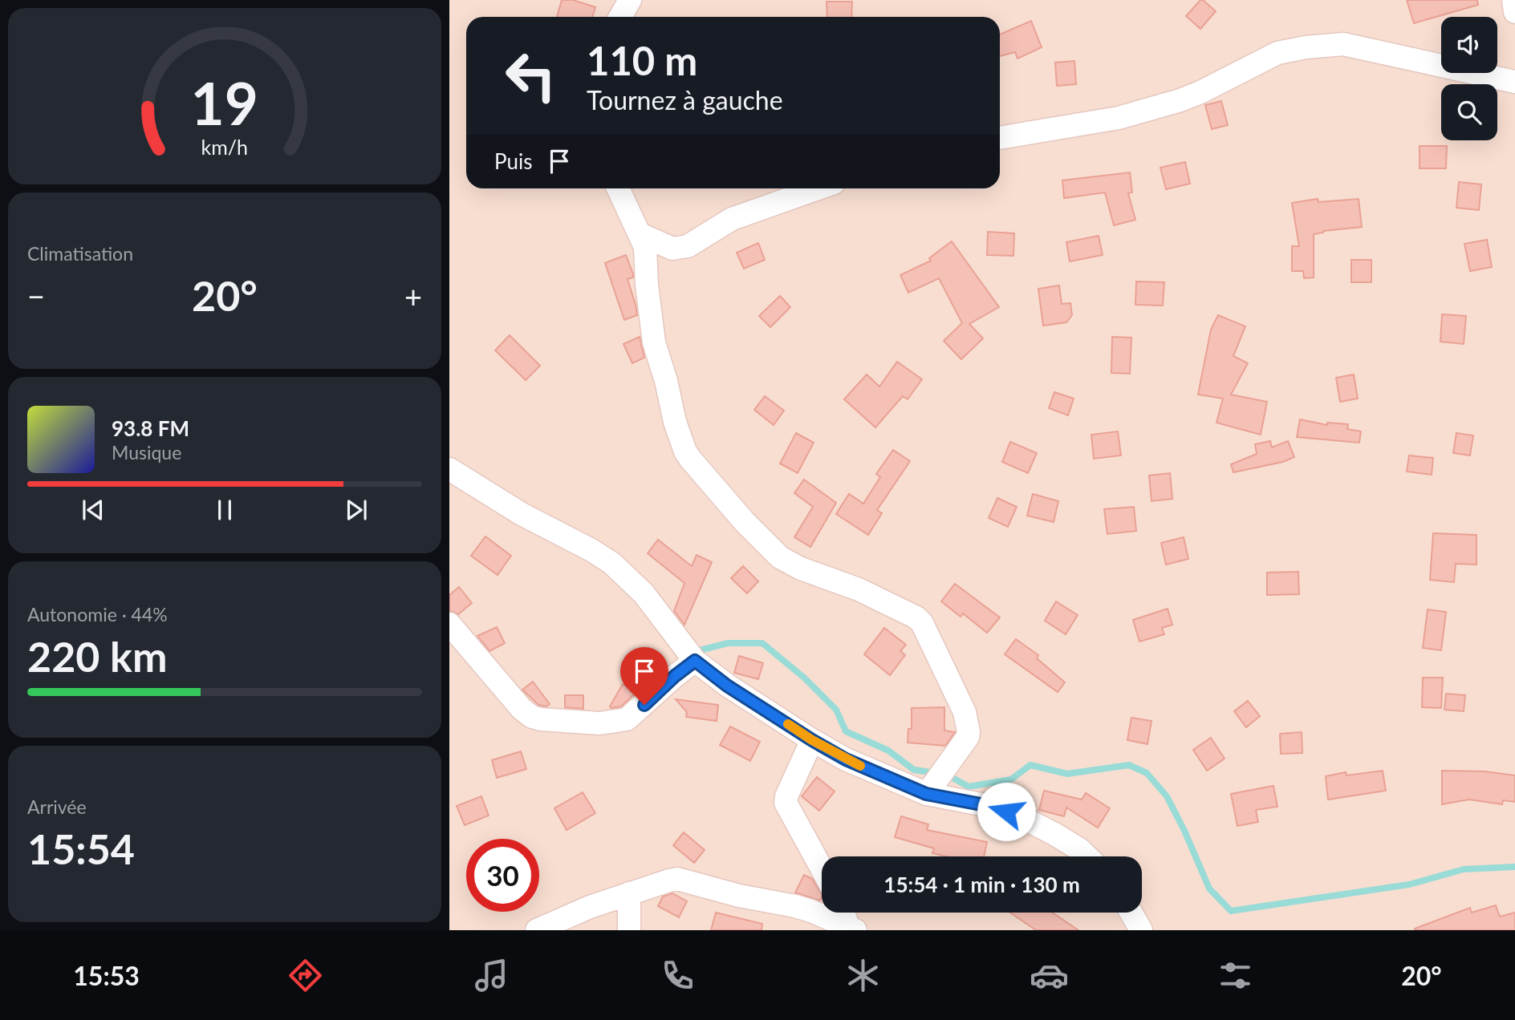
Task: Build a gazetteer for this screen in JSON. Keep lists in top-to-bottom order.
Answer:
{
  "page": {
    "turn": ["110 m", "Tournez à gauche"],
    "then": "Puis",
    "tile": [
      "Climatisation",
      ["Autonomie · 44%", "220 km"],
      ["Arrivée", "15:54"]
    ],
    "heat": ["−", "20°", "+"],
    "song": ["93.8 FM", "Musique"],
    "limit": "30",
    "trip": "15:54 · 1 min · 130 m",
    "tabs": ["15:53", "20°"],
    "gauge": ["19", "km/h"]
  }
}
